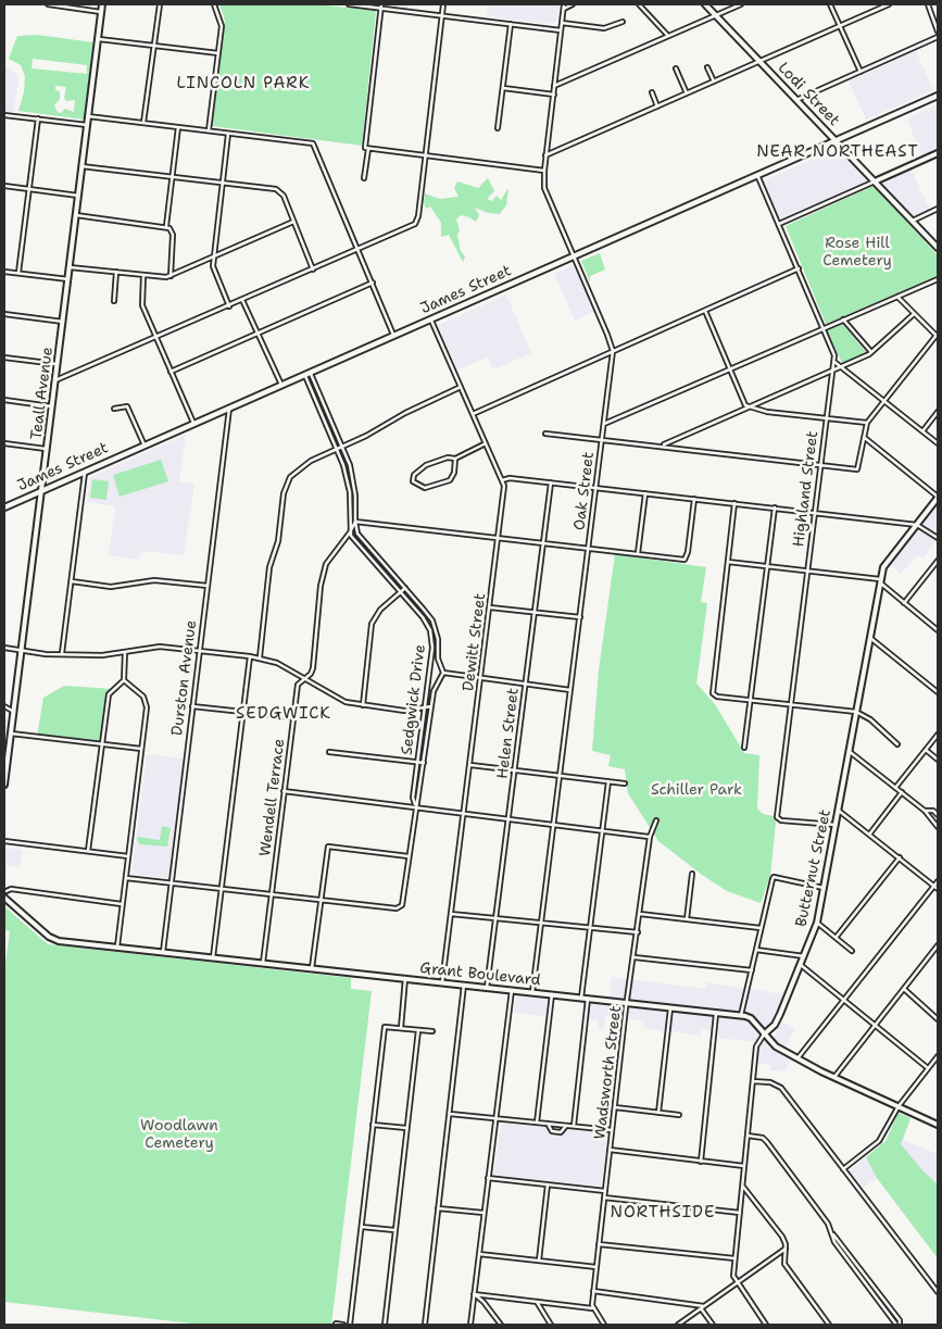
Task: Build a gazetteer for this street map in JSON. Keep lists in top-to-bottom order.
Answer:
{
  "streets": {
    "main road": ["James Street"],
    "street": [
      "Lodi Street",
      "Teall Avenue",
      "Highland Street",
      "Oak Street",
      "Dewitt Street",
      "Durston Avenue",
      "Sedgwick Drive",
      "Helen Street",
      "Wendell Terrace",
      "Butternut Street",
      "Grant Boulevard",
      "Wadsworth Street"
    ]
  },
  "crossings": [
    ["Lodi Street", "James Street"],
    ["James Street", "Teall Avenue"],
    ["James Street", "Highland Street"],
    ["James Street", "Oak Street"],
    ["James Street", "Dewitt Street"],
    ["James Street", "Durston Avenue"],
    ["James Street", "Sedgwick Drive"],
    ["Highland Street", "Butternut Street"],
    ["Oak Street", "Grant Boulevard"],
    ["Dewitt Street", "Grant Boulevard"],
    ["Durston Avenue", "Grant Boulevard"],
    ["Sedgwick Drive", "Wendell Terrace"],
    ["Helen Street", "Grant Boulevard"],
    ["Wendell Terrace", "Grant Boulevard"],
    ["Grant Boulevard", "Wadsworth Street"]
  ],
  "districts": [
    "LINCOLN PARK",
    "NEAR NORTHEAST",
    "SEDGWICK",
    "NORTHSIDE"
  ],
  "parks": ["Rose Hill Cemetery", "Schiller Park", "Woodlawn Cemetery"]
}
